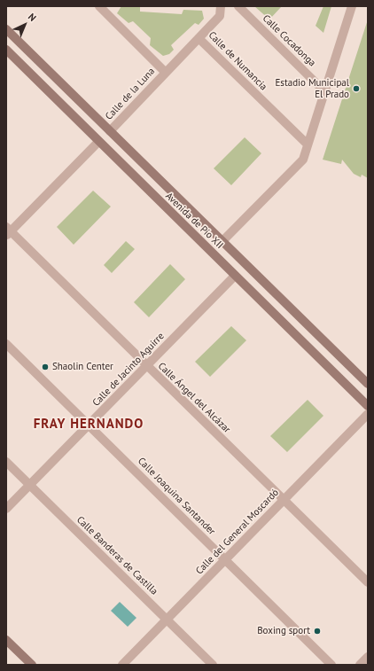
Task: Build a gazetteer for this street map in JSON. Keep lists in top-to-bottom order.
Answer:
{
  "streets": {
    "main road": ["Avenida de Pío XII"],
    "street": [
      "Calle Cocadonga",
      "Calle de Numancia",
      "Calle de la Luna",
      "Calle de Jacinto Aguirre",
      "Calle Ángel del Alcázar",
      "Calle Joaquina Santander",
      "Calle del General Moscardó",
      "Calle Banderas de Castilla"
    ]
  },
  "crossings": [
    ["Calle de Numancia", "Calle de la Luna"],
    ["Calle de la Luna", "Avenida de Pío XII"],
    ["Avenida de Pío XII", "Calle de Jacinto Aguirre"],
    ["Calle de Jacinto Aguirre", "Calle Ángel del Alcázar"],
    ["Calle de Jacinto Aguirre", "Calle Joaquina Santander"],
    ["Calle de Jacinto Aguirre", "Calle Banderas de Castilla"],
    ["Calle Ángel del Alcázar", "Calle del General Moscardó"],
    ["Calle Joaquina Santander", "Calle del General Moscardó"],
    ["Calle del General Moscardó", "Calle Banderas de Castilla"]
  ],
  "districts": ["FRAY HERNANDO"],
  "places": ["Estadio Municipal El Prado", "Shaolin Center", "Boxing sport"],
  "north": "top right"
}
